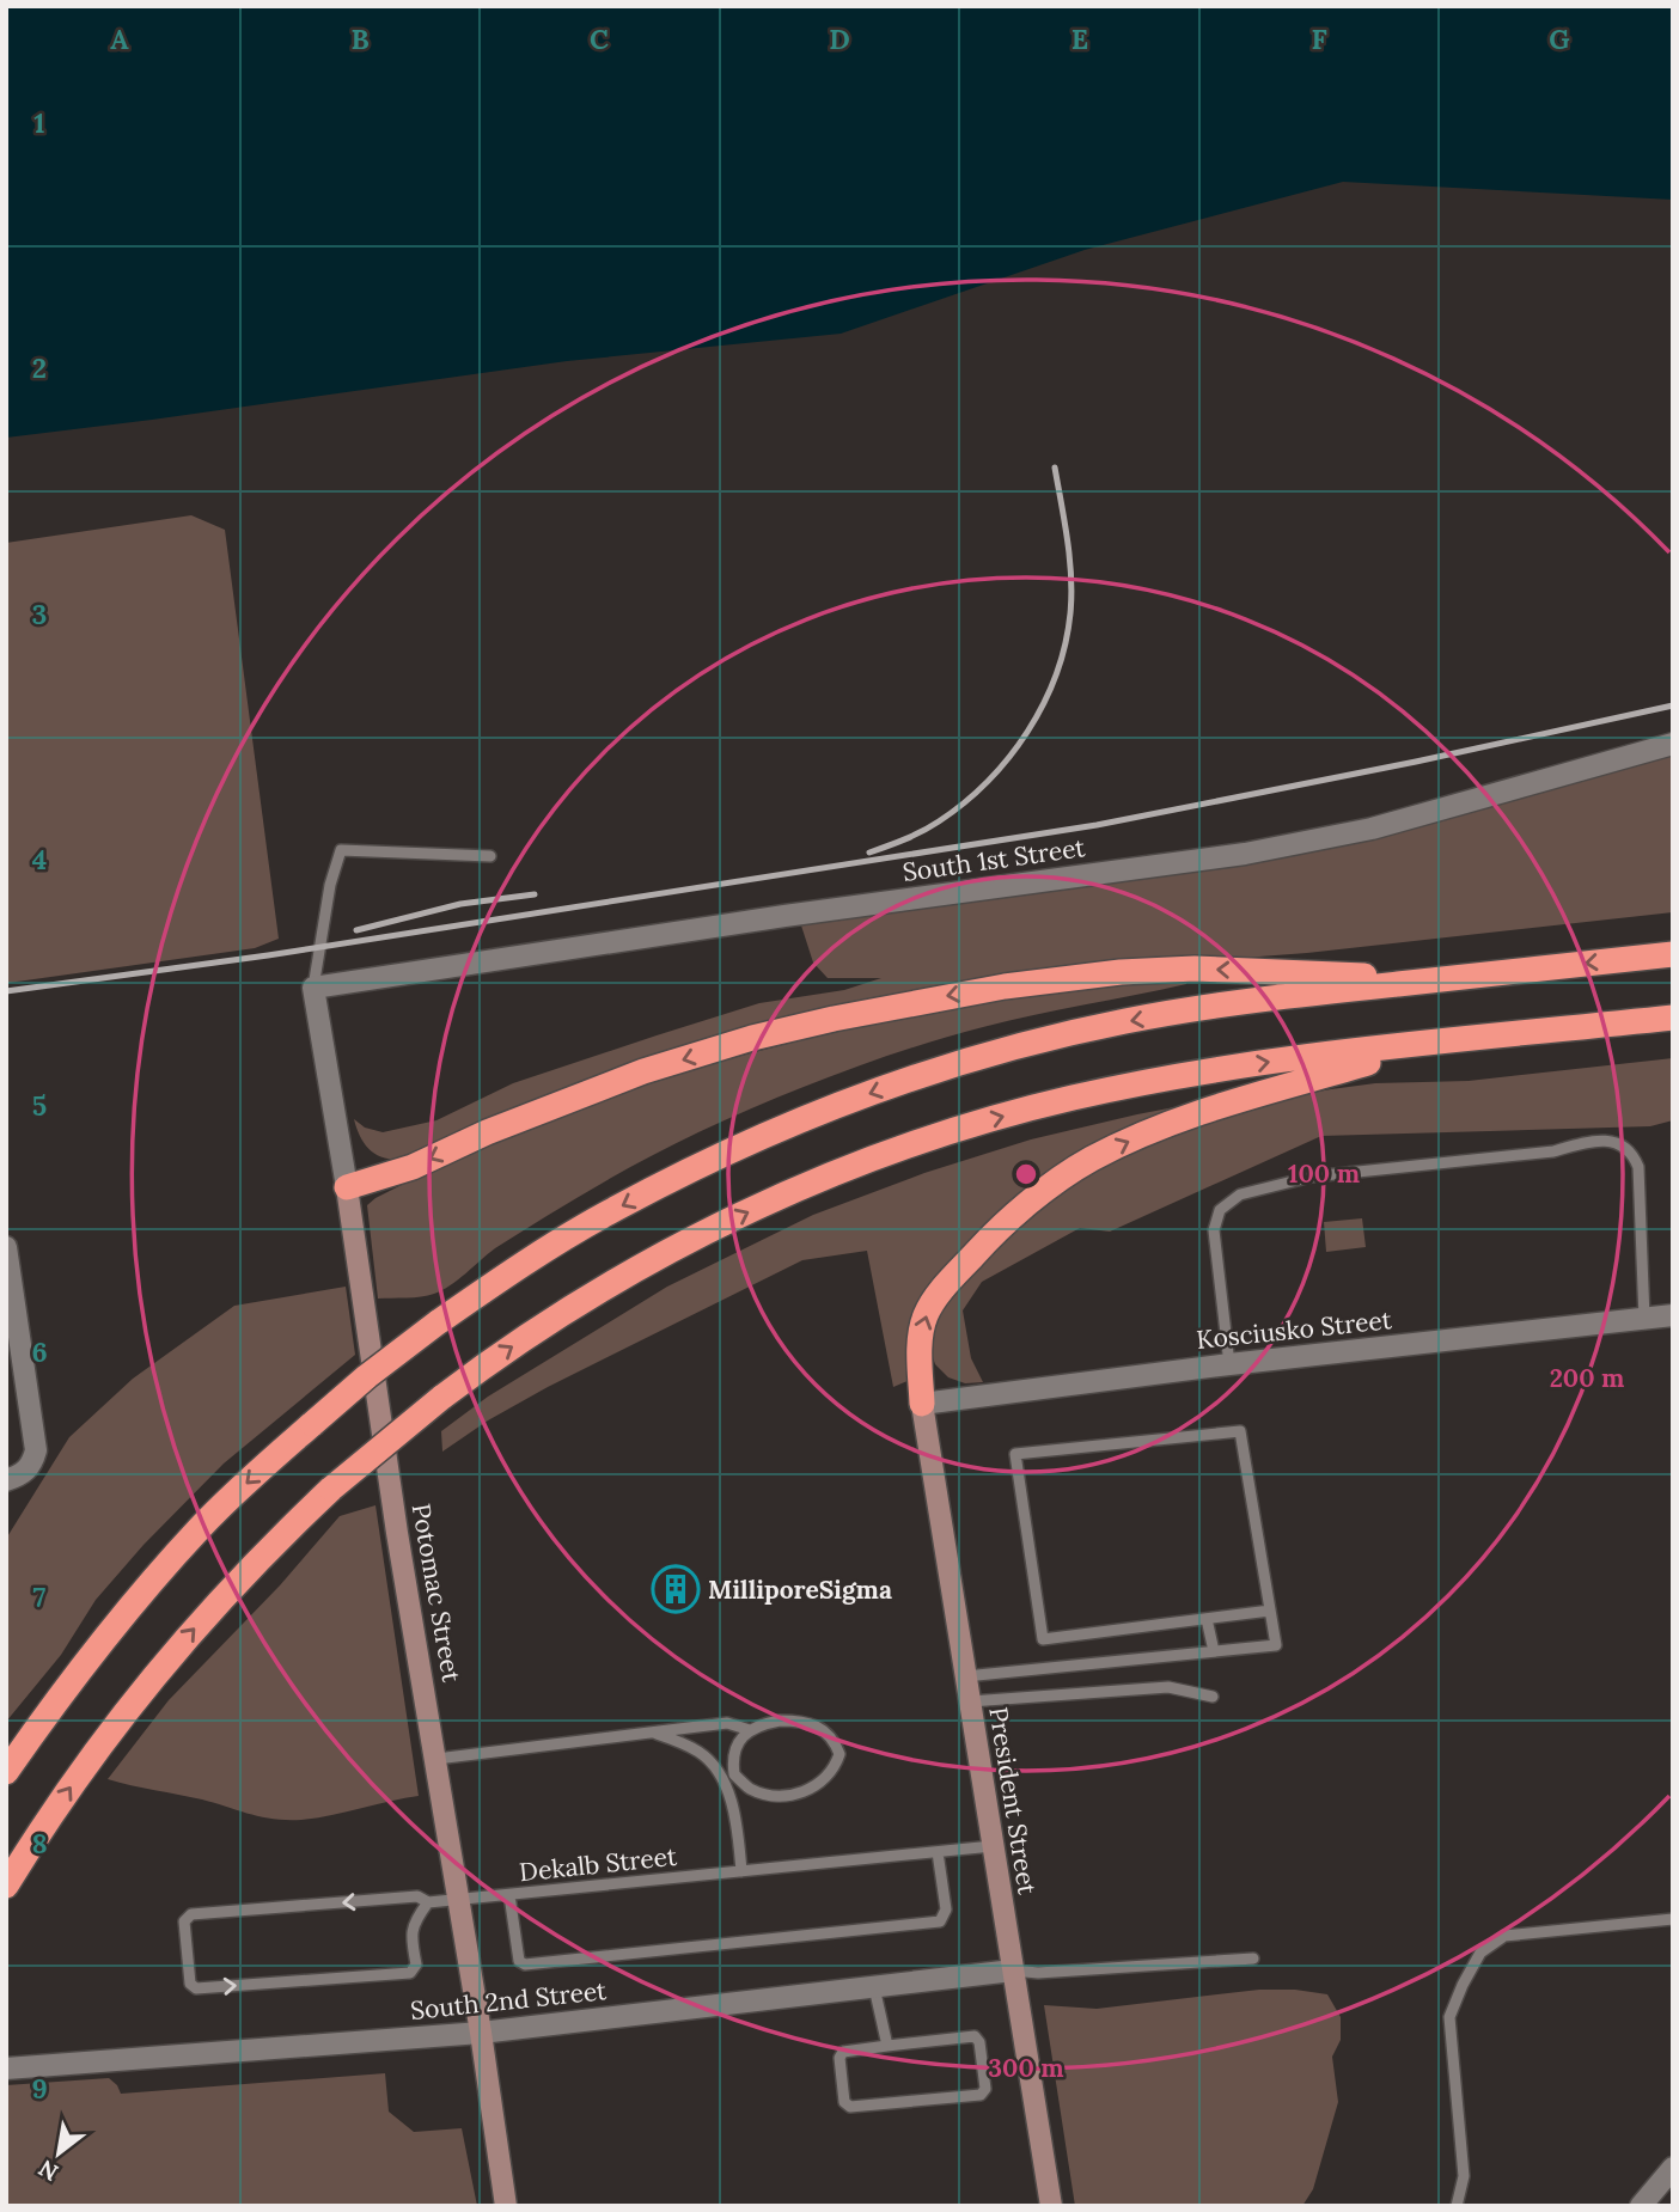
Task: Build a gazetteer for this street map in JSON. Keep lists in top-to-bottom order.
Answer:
{
  "streets": {
    "street": [
      "South 1st Street",
      "Kosciusko Street",
      "Potomac Street",
      "President Street",
      "South 2nd Street"
    ],
    "lane": ["Dekalb Street"]
  },
  "crossings": [
    ["South 1st Street", "Potomac Street"],
    ["Kosciusko Street", "President Street"],
    ["Potomac Street", "Dekalb Street"],
    ["Potomac Street", "South 2nd Street"],
    ["President Street", "Dekalb Street"],
    ["President Street", "South 2nd Street"]
  ],
  "places": {
    "building": ["MilliporeSigma"]
  },
  "north": "bottom left",
  "grid": {
    "columns": [
      "A",
      "B",
      "C",
      "D",
      "E",
      "F",
      "G"
    ],
    "rows": [
      "1",
      "2",
      "3",
      "4",
      "5",
      "6",
      "7",
      "8",
      "9"
    ]
  },
  "rings": ["100 m", "200 m", "300 m"]
}
